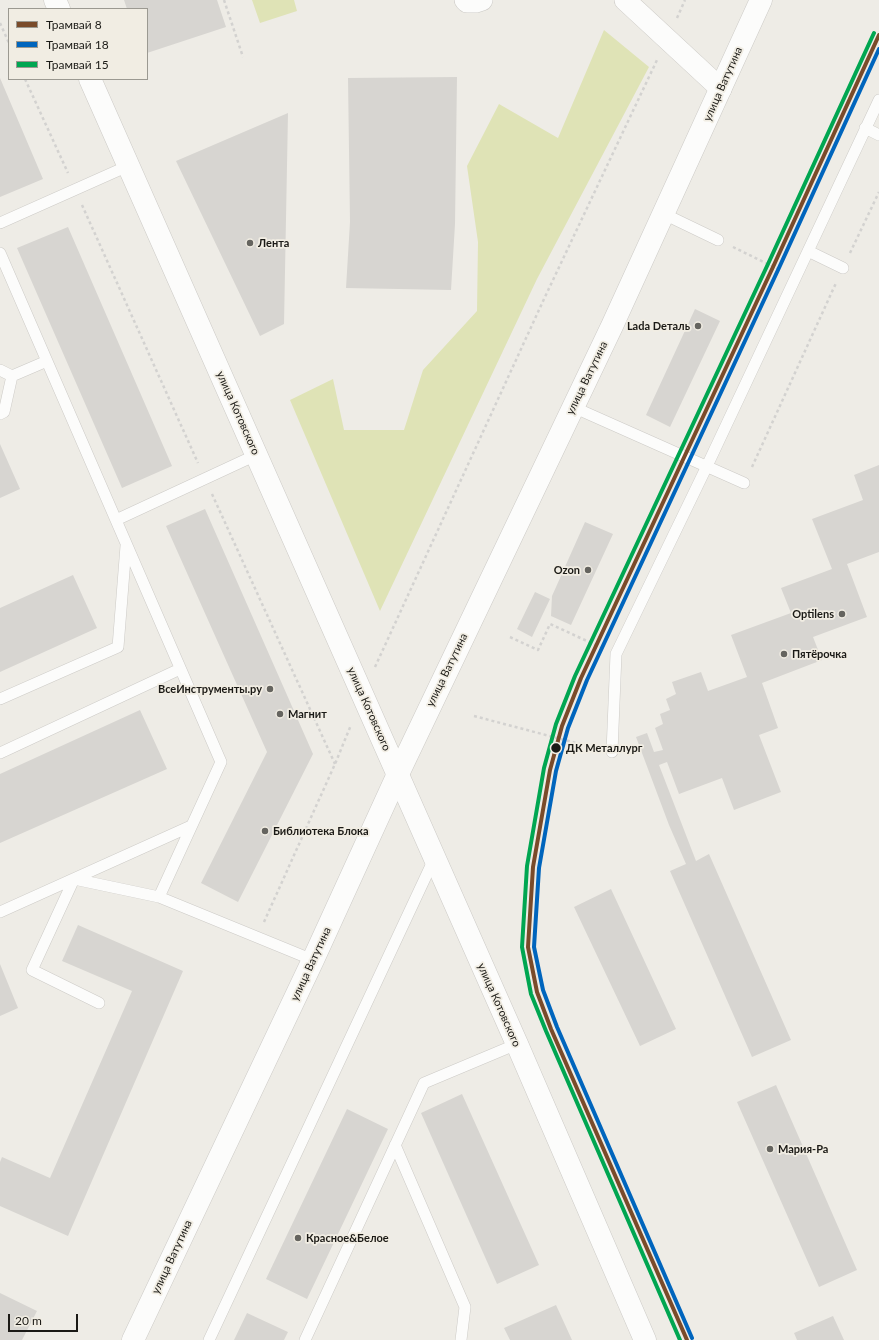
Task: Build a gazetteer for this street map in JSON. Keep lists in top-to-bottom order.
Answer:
{
  "streets": {
    "main road": ["улица Ватутина", "улица Котовского"]
  },
  "crossings": [
    ["улица Ватутина", "улица Котовского"]
  ],
  "places": [
    "Лента",
    "Lada Dеталь",
    "Ozon",
    "Optilens",
    "Пятёрочка",
    "ВсеИнструменты.ру",
    "Магнит",
    "ДК Металлург",
    "Библиотека Блока",
    "Мария-Ра",
    "Красное&Белое"
  ],
  "lines": ["tram line 15", "tram line 8", "tram line 18"],
  "legend": ["Трамвай 8", "Трамвай 18", "Трамвай 15"],
  "scale_bar": "20 m"
}
